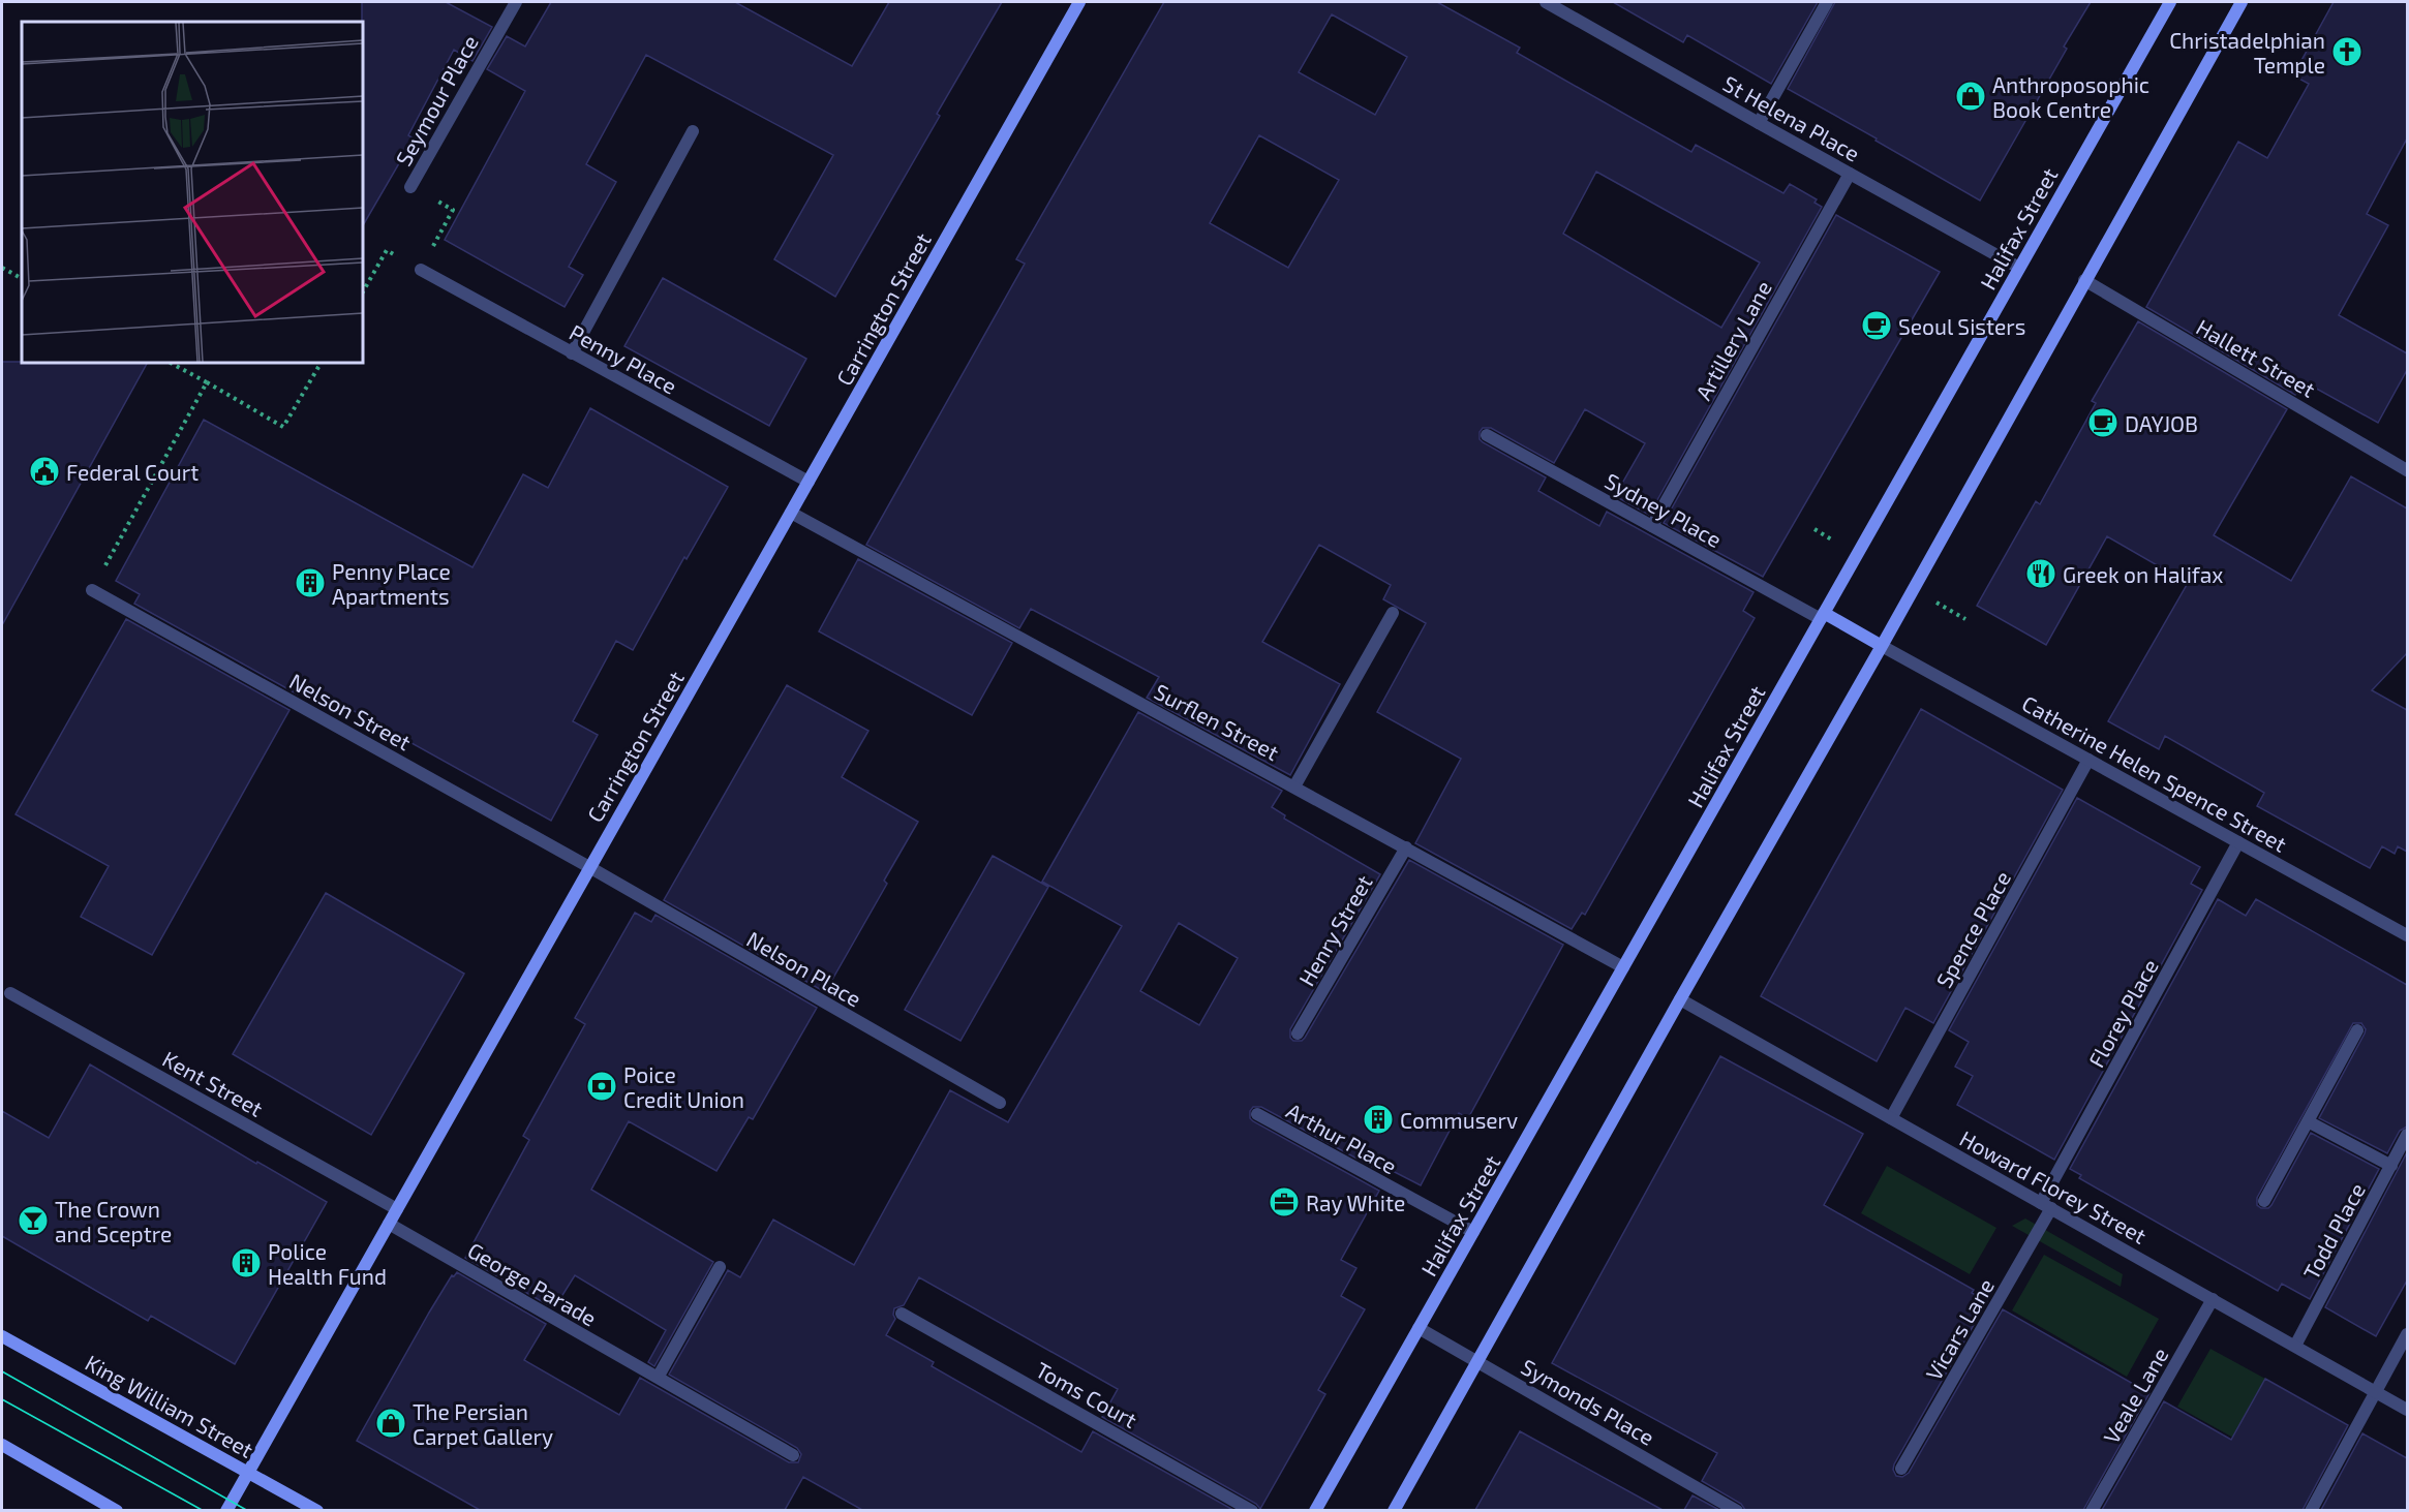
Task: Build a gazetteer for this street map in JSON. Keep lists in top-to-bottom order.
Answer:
{
  "streets": {
    "street": [
      "Seymour Place",
      "St Helena Place",
      "Halifax Street",
      "Carrington Street",
      "Artillery Lane",
      "Hallett Street",
      "Penny Place",
      "Sydney Place",
      "Nelson Street",
      "Surflen Street",
      "Catherine Helen Spence Street",
      "Spence Place",
      "Henry Street",
      "Nelson Place",
      "Florey Place",
      "Kent Street",
      "Arthur Place",
      "Howard Florey Street",
      "Todd Place",
      "George Parade",
      "Vicars Lane",
      "Toms Court",
      "Veale Lane",
      "Symonds Place",
      "King William Street"
    ]
  },
  "crossings": [
    ["St Helena Place", "Halifax Street"],
    ["St Helena Place", "Artillery Lane"],
    ["Halifax Street", "Sydney Place"],
    ["Halifax Street", "Surflen Street"],
    ["Halifax Street", "Arthur Place"],
    ["Halifax Street", "Symonds Place"],
    ["Carrington Street", "Penny Place"],
    ["Carrington Street", "Nelson Street"],
    ["Carrington Street", "Surflen Street"],
    ["Carrington Street", "Nelson Place"],
    ["Carrington Street", "Kent Street"],
    ["Carrington Street", "George Parade"],
    ["Carrington Street", "King William Street"],
    ["Artillery Lane", "Sydney Place"],
    ["Nelson Street", "Nelson Place"],
    ["Surflen Street", "Henry Street"],
    ["Catherine Helen Spence Street", "Spence Place"],
    ["Catherine Helen Spence Street", "Florey Place"],
    ["Spence Place", "Howard Florey Street"],
    ["Florey Place", "Howard Florey Street"],
    ["Florey Place", "Vicars Lane"],
    ["Howard Florey Street", "Todd Place"],
    ["Howard Florey Street", "Vicars Lane"],
    ["Howard Florey Street", "Veale Lane"]
  ],
  "places": {
    "church": ["Christadelphian Temple"],
    "shop": ["Anthroposophic Book Centre", "The Persian Carpet Gallery"],
    "cafe": ["Seoul Sisters", "DAYJOB"],
    "public building": ["Federal Court"],
    "restaurant": ["Greek on Halifax"],
    "building": ["Penny Place Apartments", "Commuserv", "Police Health Fund"],
    "bank": ["Poice Credit Union"],
    "office": ["Ray White"],
    "bar": ["The Crown and Sceptre"]
  }
}
